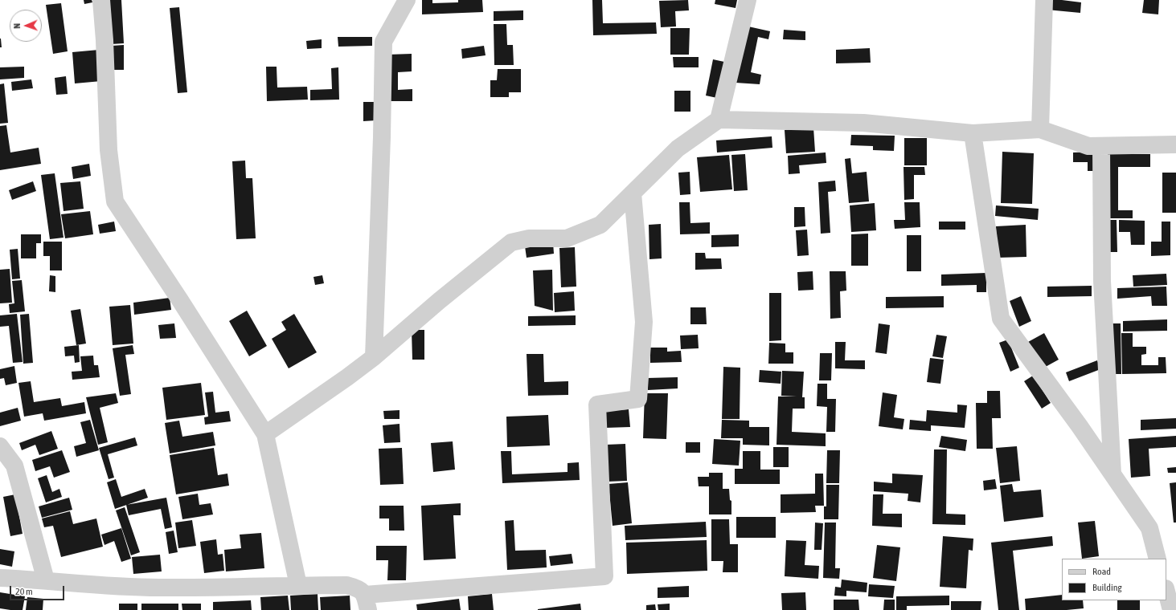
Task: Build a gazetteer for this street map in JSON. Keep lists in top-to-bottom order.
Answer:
{
  "legend": ["Road", "Building"],
  "scale_bar": "20 m",
  "north": "left"
}
